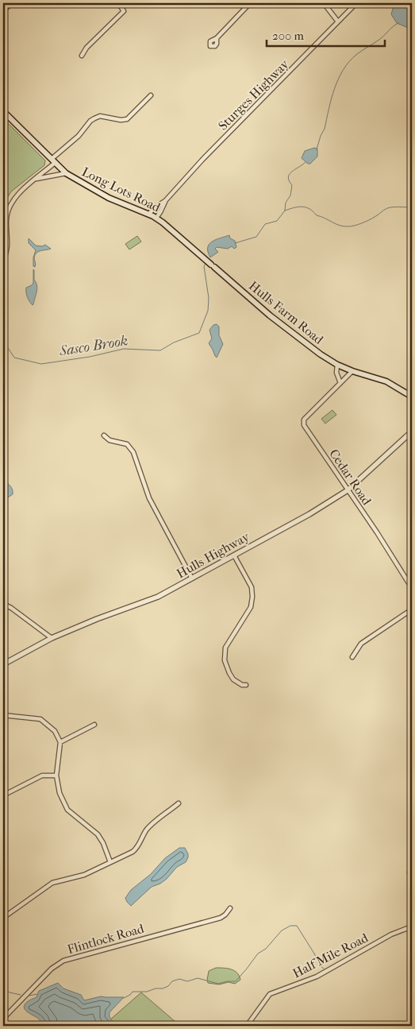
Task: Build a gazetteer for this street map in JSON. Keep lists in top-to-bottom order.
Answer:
{
  "streets": {
    "main road": ["Long Lots Road", "Hulls Farm Road"],
    "street": [
      "Sturges Highway",
      "Cedar Road",
      "Hulls Highway",
      "Flintlock Road",
      "Half Mile Road"
    ]
  },
  "crossings": [
    ["Sturges Highway", "Long Lots Road"],
    ["Long Lots Road", "Hulls Farm Road"],
    ["Hulls Farm Road", "Cedar Road"],
    ["Cedar Road", "Hulls Highway"]
  ],
  "water": ["Sasco Brook"],
  "scale_bar": "200 m"
}
